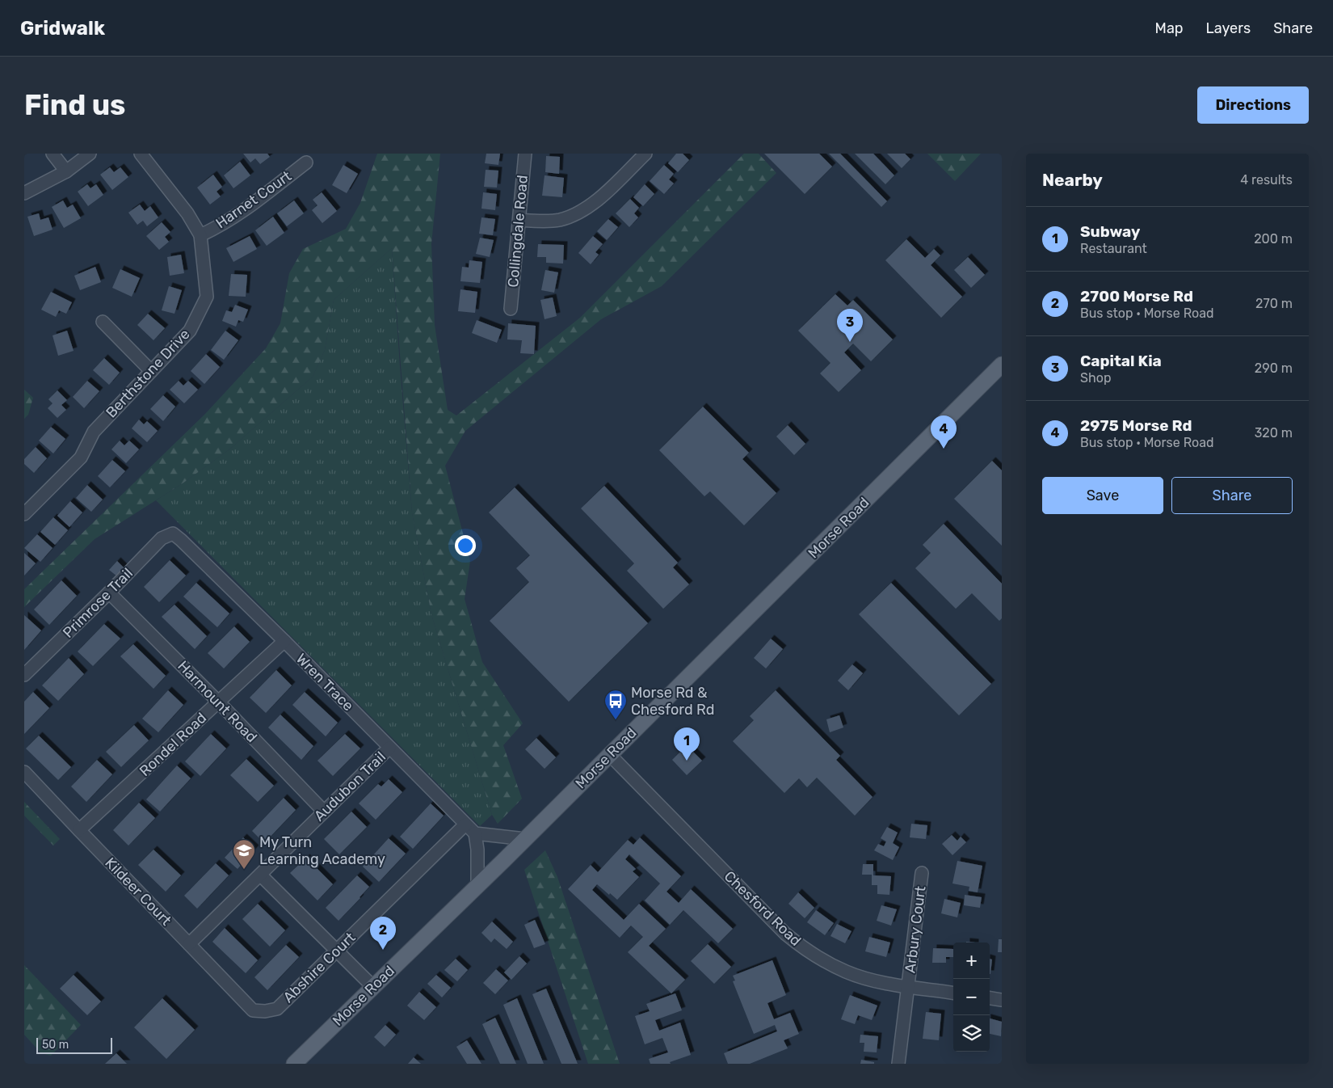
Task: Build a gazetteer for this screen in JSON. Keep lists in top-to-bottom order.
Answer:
{
  "streets": {
    "main road": ["Morse Road"],
    "street": [
      "Harnet Court",
      "Collingdale Road",
      "Berthstone Drive",
      "Primrose Trail",
      "Wren Trace",
      "Harmount Road",
      "Rondel Road",
      "Audubon Trail",
      "Kildeer Court",
      "Chesford Road",
      "Arbury Court",
      "Abshire Court"
    ]
  },
  "crossings": [
    ["Harnet Court", "Berthstone Drive"],
    ["Morse Road", "Chesford Road"],
    ["Primrose Trail", "Wren Trace"],
    ["Primrose Trail", "Harmount Road"],
    ["Wren Trace", "Rondel Road"],
    ["Wren Trace", "Audubon Trail"],
    ["Wren Trace", "Abshire Court"],
    ["Harmount Road", "Rondel Road"],
    ["Harmount Road", "Audubon Trail"],
    ["Rondel Road", "Kildeer Court"],
    ["Audubon Trail", "Kildeer Court"],
    ["Kildeer Court", "Abshire Court"],
    ["Chesford Road", "Arbury Court"]
  ],
  "places": {
    "bus stop": ["Morse Rd & Chesford Rd"],
    "school or university": ["My Turn Learning Academy"]
  },
  "scale_bar": "50 m",
  "page": {
    "header": "Gridwalk",
    "nav": ["Map", "Layers", "Share"],
    "buttons": [
      "Directions",
      ["Save", "Share"]
    ],
    "title": "Find us",
    "heading": ["Nearby", "4 results"],
    "list": [
      {
        "mark": "1",
        "name": "Subway",
        "note": "Restaurant",
        "value": "200 m"
      },
      {
        "mark": "2",
        "name": "2700 Morse Rd",
        "note": "Bus stop · Morse Road",
        "value": "270 m"
      },
      {
        "mark": "3",
        "name": "Capital Kia",
        "note": "Shop",
        "value": "290 m"
      },
      {
        "mark": "4",
        "name": "2975 Morse Rd",
        "note": "Bus stop · Morse Road",
        "value": "320 m"
      }
    ],
    "pins": [
      "3",
      "4",
      "1",
      "2"
    ],
    "map_buttons": ["+", "−"],
    "scale": "50 m"
  }
}
